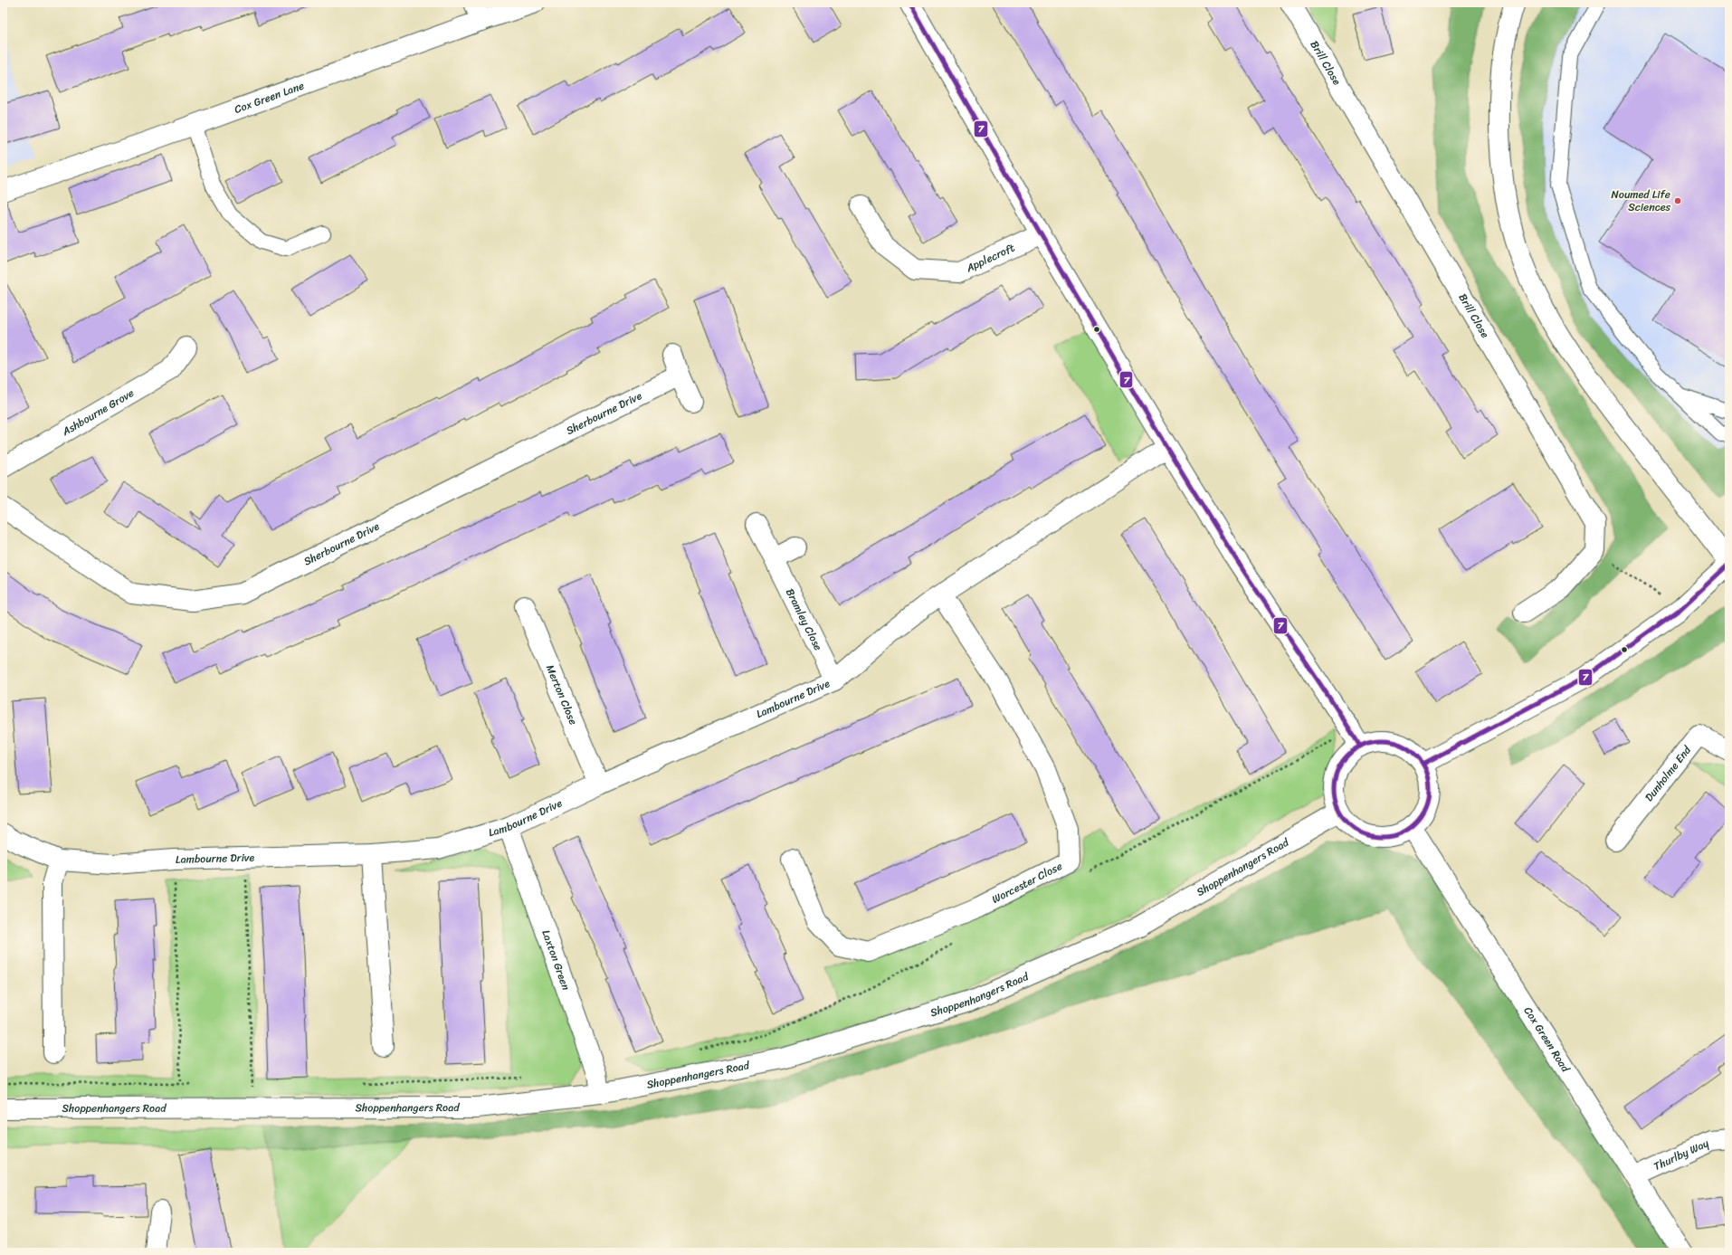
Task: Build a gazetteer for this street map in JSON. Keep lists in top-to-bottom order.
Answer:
{
  "streets": {
    "main road": [
      "Brill Close",
      "Cox Green Lane",
      "Applecroft",
      "Ashbourne Grove",
      "Sherbourne Drive",
      "Bramley Close",
      "Merton Close",
      "Lambourne Drive",
      "Dunholme End",
      "Shoppenhangers Road",
      "Worcester Close",
      "Laxton Green",
      "Cox Green Road",
      "Thurlby Way"
    ]
  },
  "crossings": [
    ["Bramley Close", "Lambourne Drive"],
    ["Merton Close", "Lambourne Drive"],
    ["Lambourne Drive", "Worcester Close"],
    ["Lambourne Drive", "Laxton Green"],
    ["Shoppenhangers Road", "Laxton Green"],
    ["Shoppenhangers Road", "Cox Green Road"],
    ["Cox Green Road", "Thurlby Way"]
  ],
  "places": ["Noumed Life Sciences"],
  "lines": ["transit line 7"]
}
